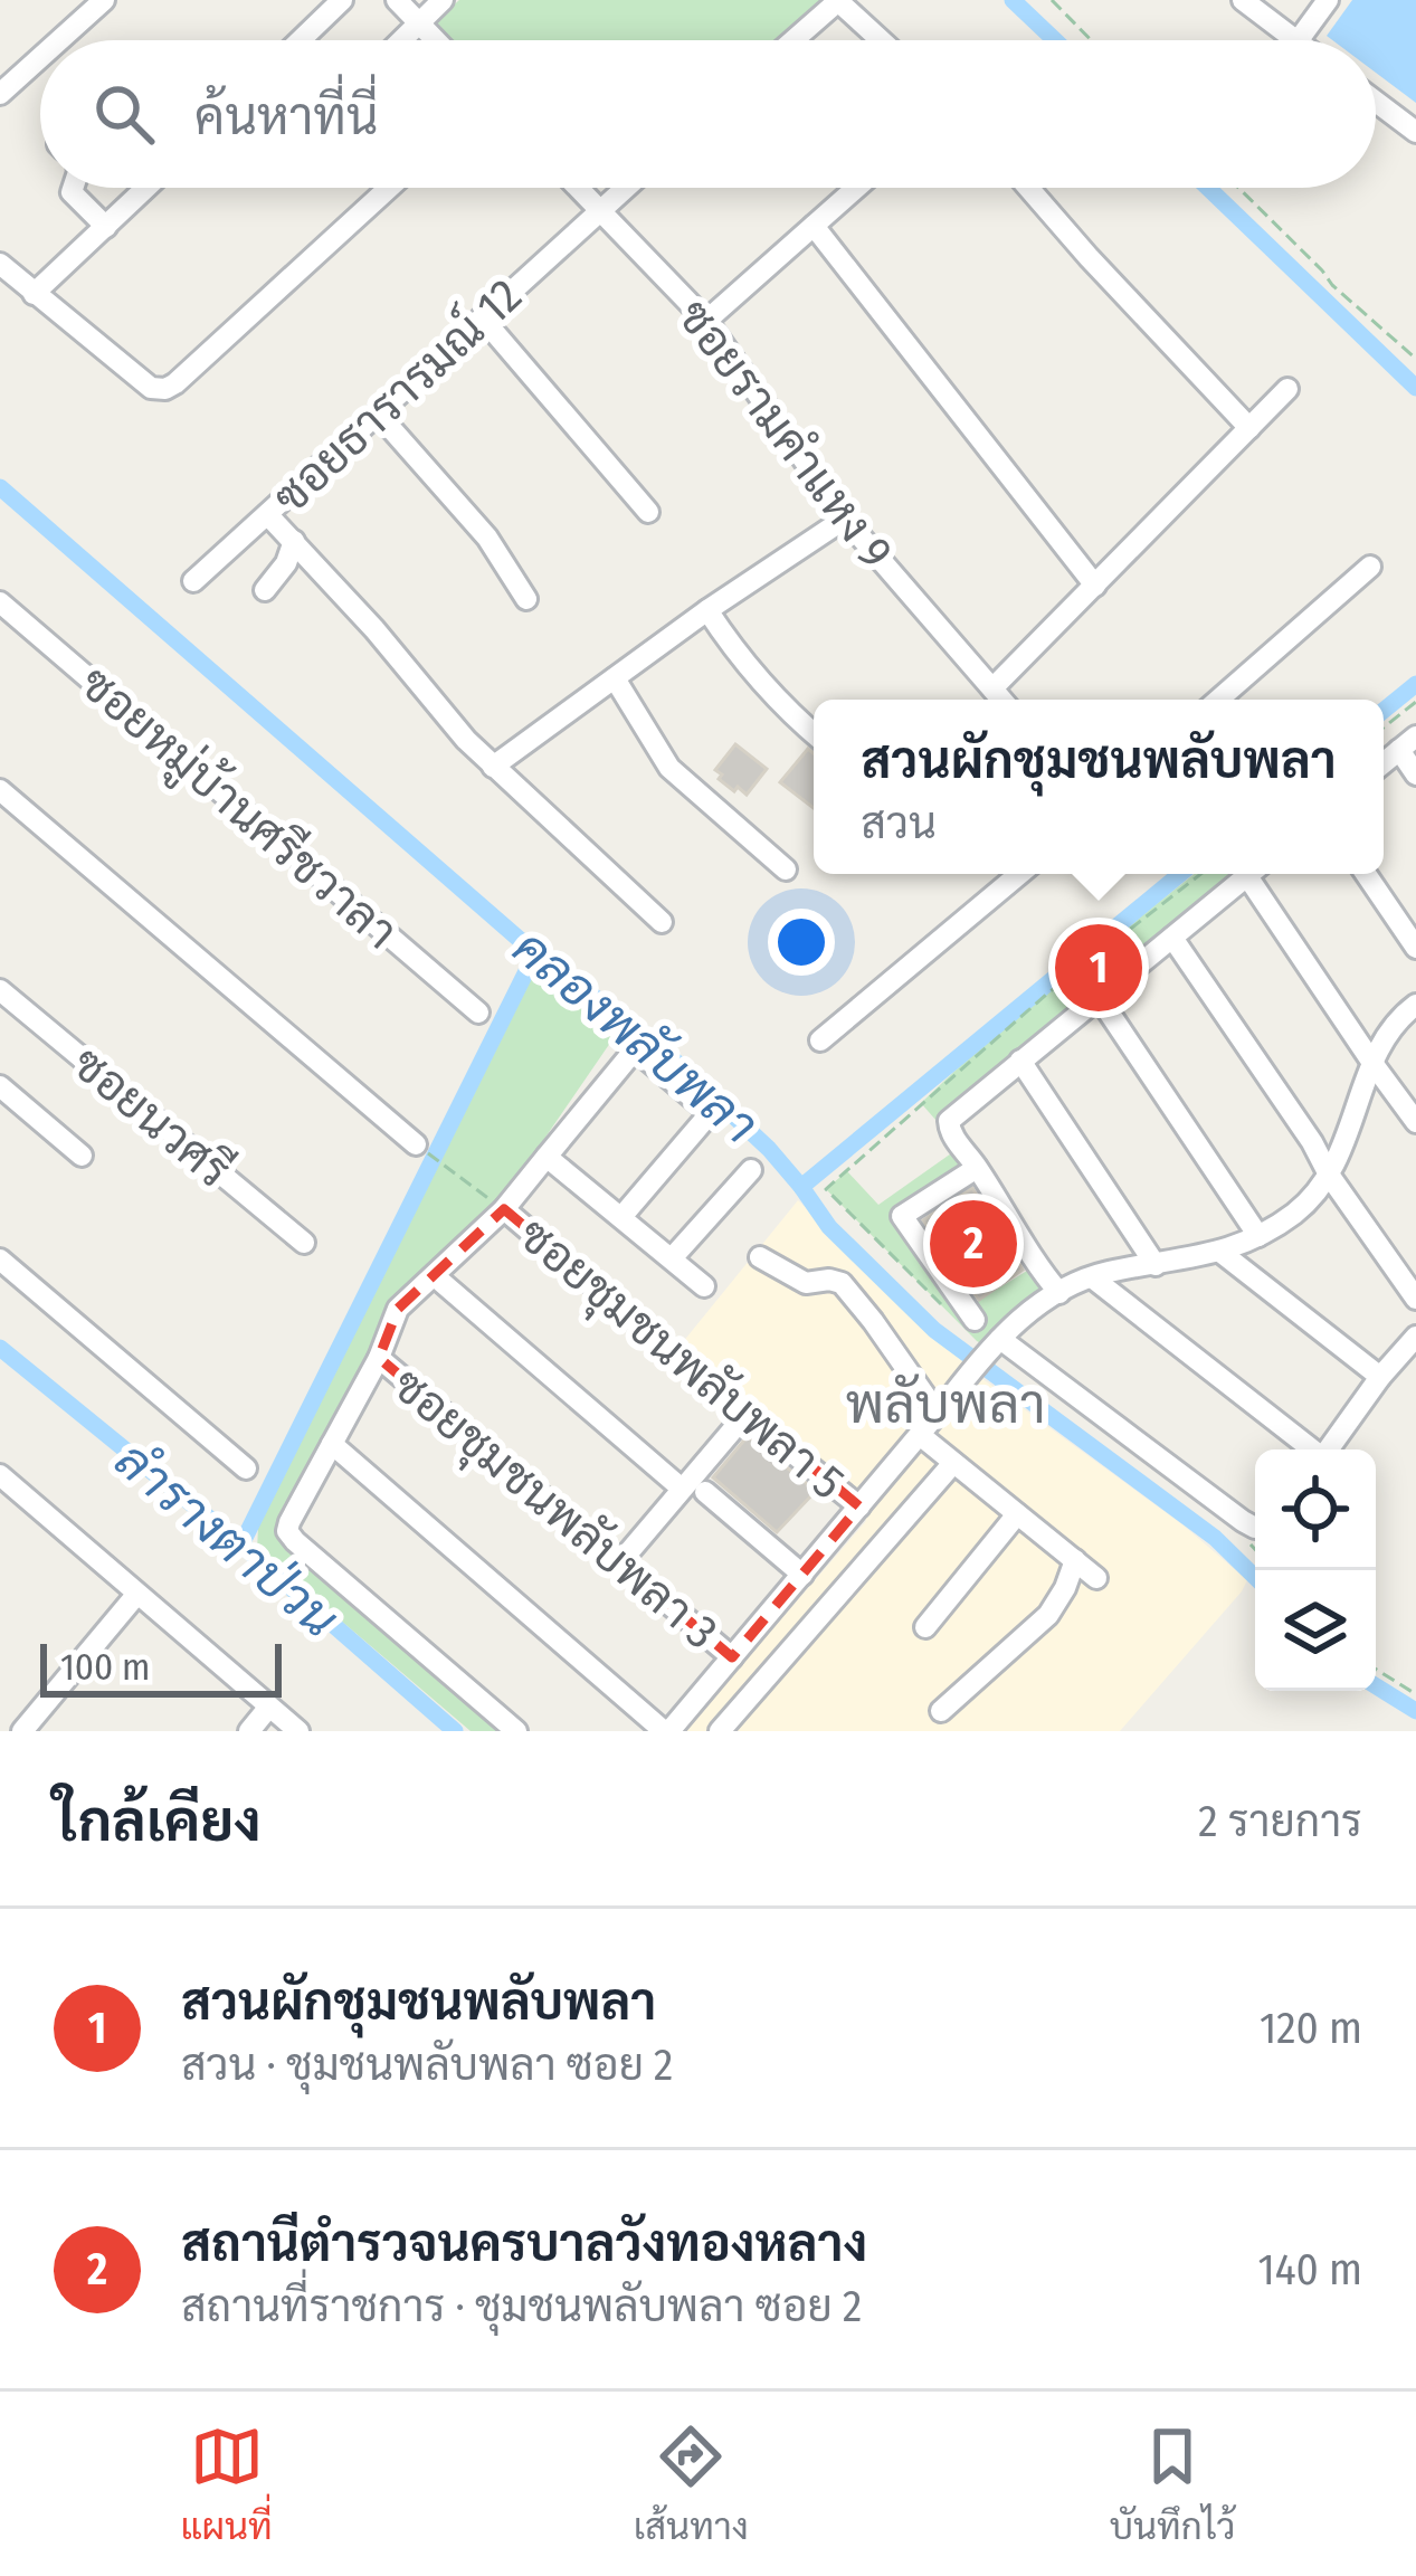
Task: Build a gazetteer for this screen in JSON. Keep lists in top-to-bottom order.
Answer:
{
  "streets": {
    "street": [
      "ซอยธารารมณ์ 12",
      "ซอยรามคำแหง 9",
      "ซอยหมู่บ้านศรีชวาลา",
      "ซอยนวศรี",
      "ซอยชุมชนพลับพลา 5",
      "ซอยชุมชนพลับพลา 3"
    ]
  },
  "crossings": [
    ["ซอยธารารมณ์ 12", "ซอยรามคำแหง 9"]
  ],
  "districts": ["พลับพลา"],
  "water": ["คลองพลับพลา", "ลำรางตาป่วน"],
  "scale_bar": "100 m",
  "page": {
    "search": "ค้นหาที่นี่",
    "popup": ["สวนผักชุมชนพลับพลา", "สวน"],
    "pins": ["1", "2"],
    "scale": "100 m",
    "heading": ["ใกล้เคียง", "2 รายการ"],
    "list": [
      {
        "mark": "1",
        "name": "สวนผักชุมชนพลับพลา",
        "note": "สวน · ชุมชนพลับพลา ซอย 2",
        "value": "120 m"
      },
      {
        "mark": "2",
        "name": "สถานีตำรวจนครบาลวังทองหลาง",
        "note": "สถานที่ราชการ · ชุมชนพลับพลา ซอย 2",
        "value": "140 m"
      }
    ],
    "nav": ["แผนที่", "เส้นทาง", "บันทึกไว้"]
  }
}
